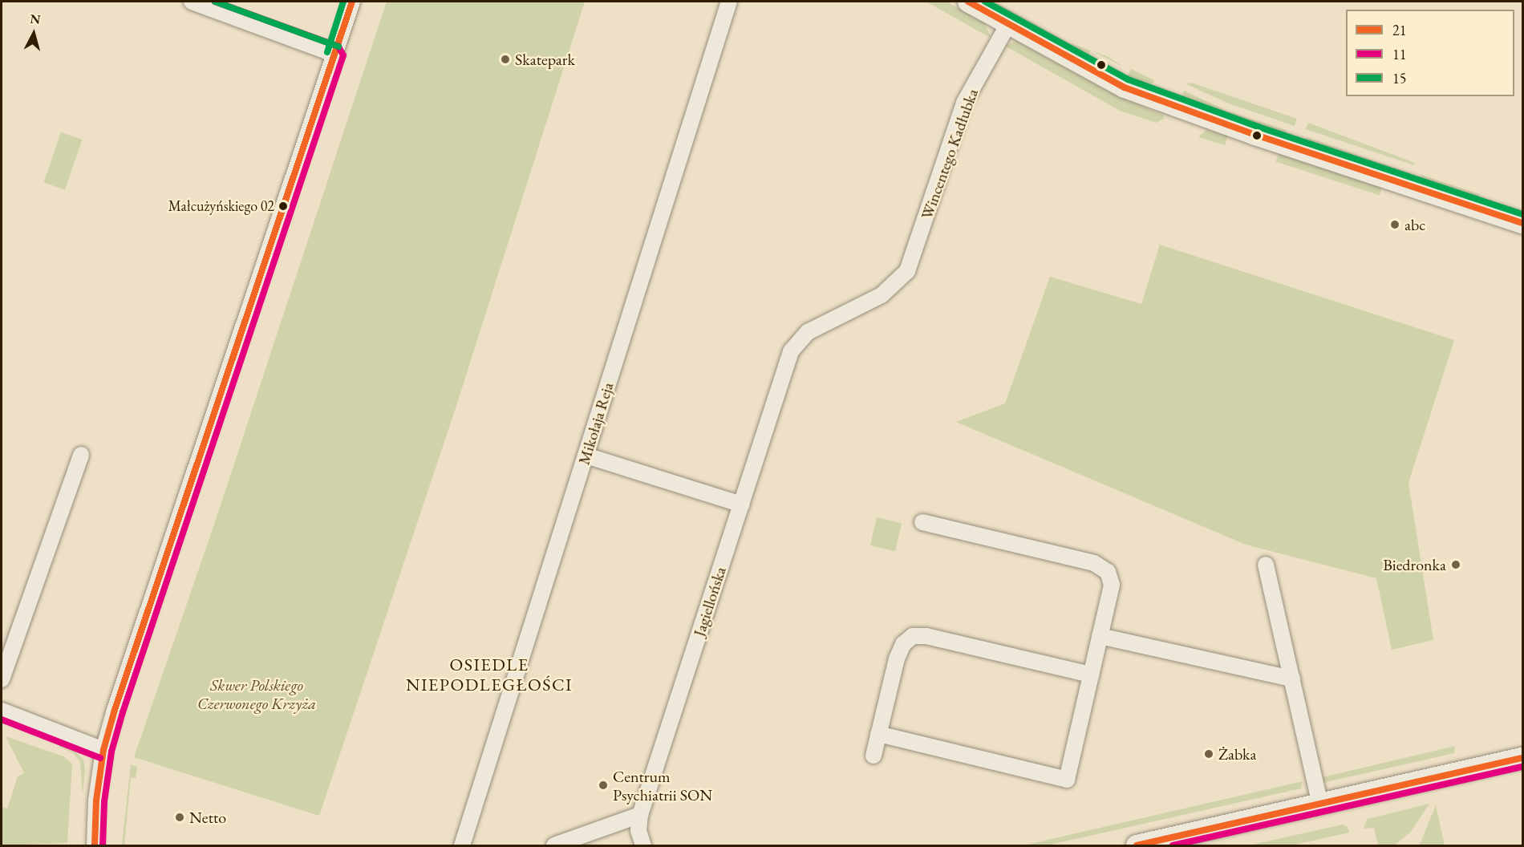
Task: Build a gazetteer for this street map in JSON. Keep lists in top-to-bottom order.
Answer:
{
  "streets": {
    "street": ["Wincentego Kadłubka", "Mikołaja Reja", "Jagiellońska"]
  },
  "crossings": [
    ["Wincentego Kadłubka", "Jagiellońska"]
  ],
  "districts": ["OSIEDLE NIEPODLEGŁOŚCI"],
  "parks": ["Skwer Polskiego Czerwonego Krzyża"],
  "places": [
    "Skatepark",
    "Małcużyńskiego 02",
    "abc",
    "Biedronka",
    "Żabka",
    "Centrum Psychiatrii SON",
    "Netto"
  ],
  "lines": ["transit line 21", "transit line 11", "transit line 15"],
  "legend": ["21", "11", "15"],
  "north": "top"
}
